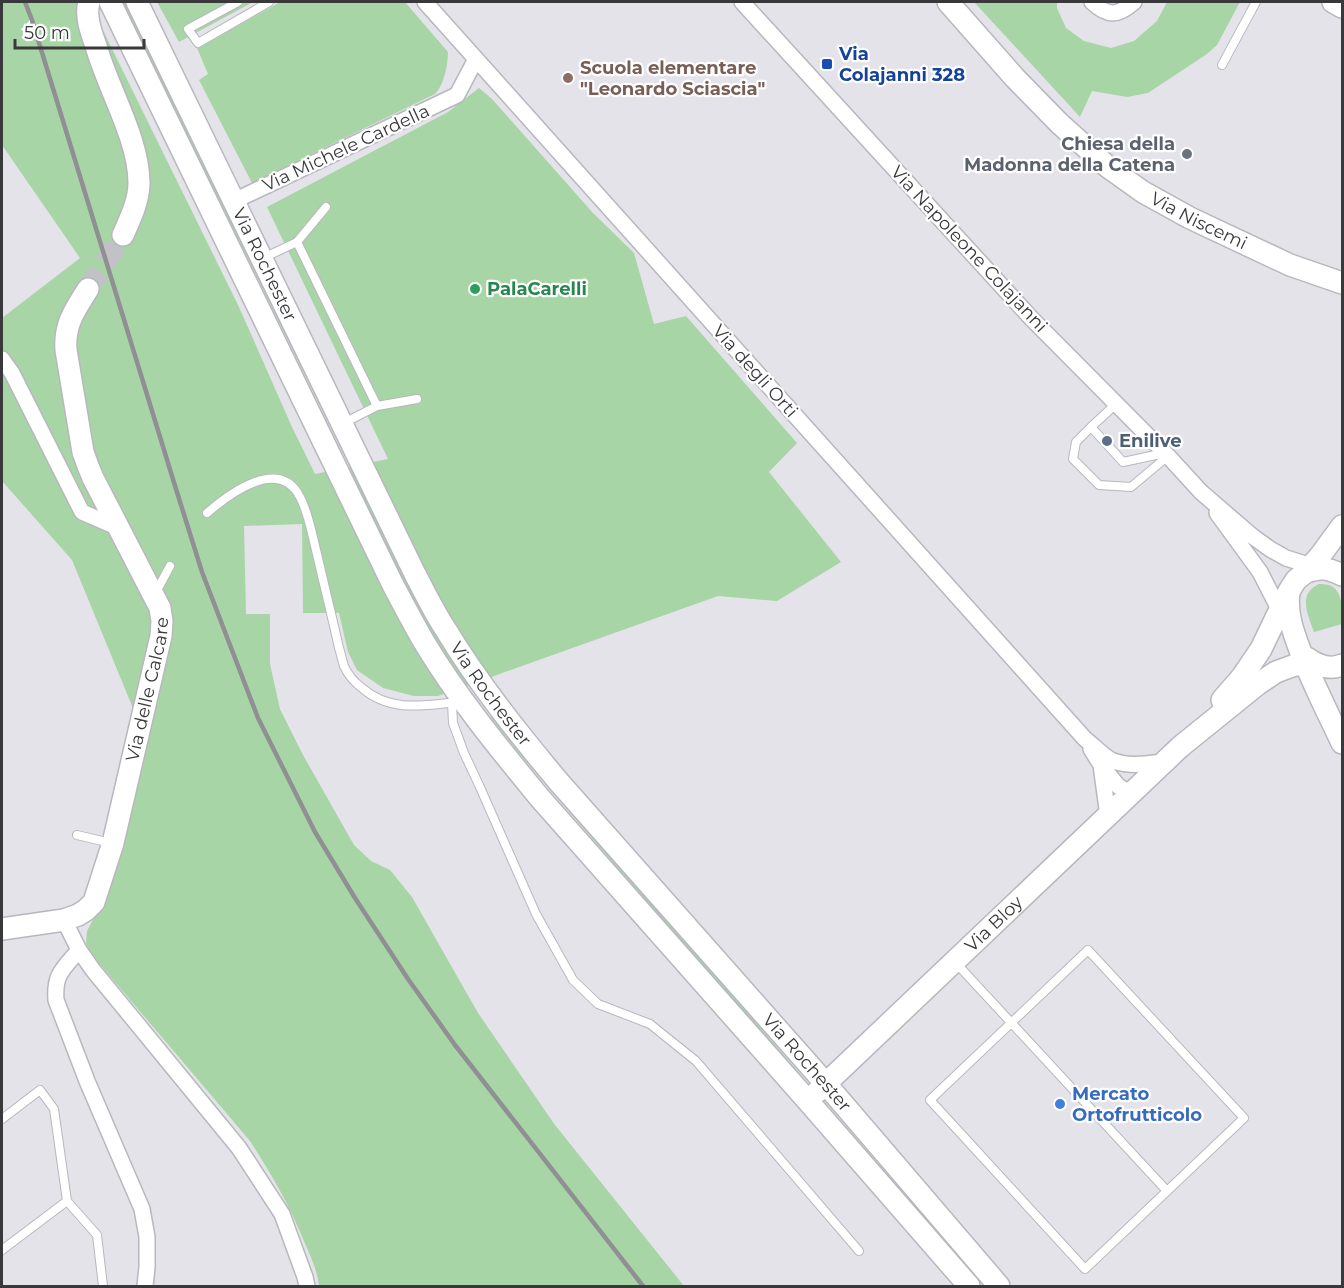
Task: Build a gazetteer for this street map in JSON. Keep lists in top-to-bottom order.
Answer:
{
  "streets": {
    "main road": [
      "Via Niscemi",
      "Via Rochester",
      "Via delle Calcare",
      "Via Bloy"
    ],
    "street": ["Via Michele Cardella", "Via Napoleone Colajanni", "Via degli Orti"]
  },
  "crossings": [
    ["Via Michele Cardella", "Via Rochester"],
    ["Via Michele Cardella", "Via degli Orti"],
    ["Via Rochester", "Via Bloy"],
    ["Via degli Orti", "Via Bloy"]
  ],
  "places": {
    "transit": ["Via Colajanni 328"],
    "other": [
      "Scuola elementare \"Leonardo Sciascia\"",
      "Chiesa della Madonna della Catena",
      "PalaCarelli",
      "Enilive",
      "Mercato Ortofrutticolo"
    ]
  },
  "scale_bar": "50 m"
}
